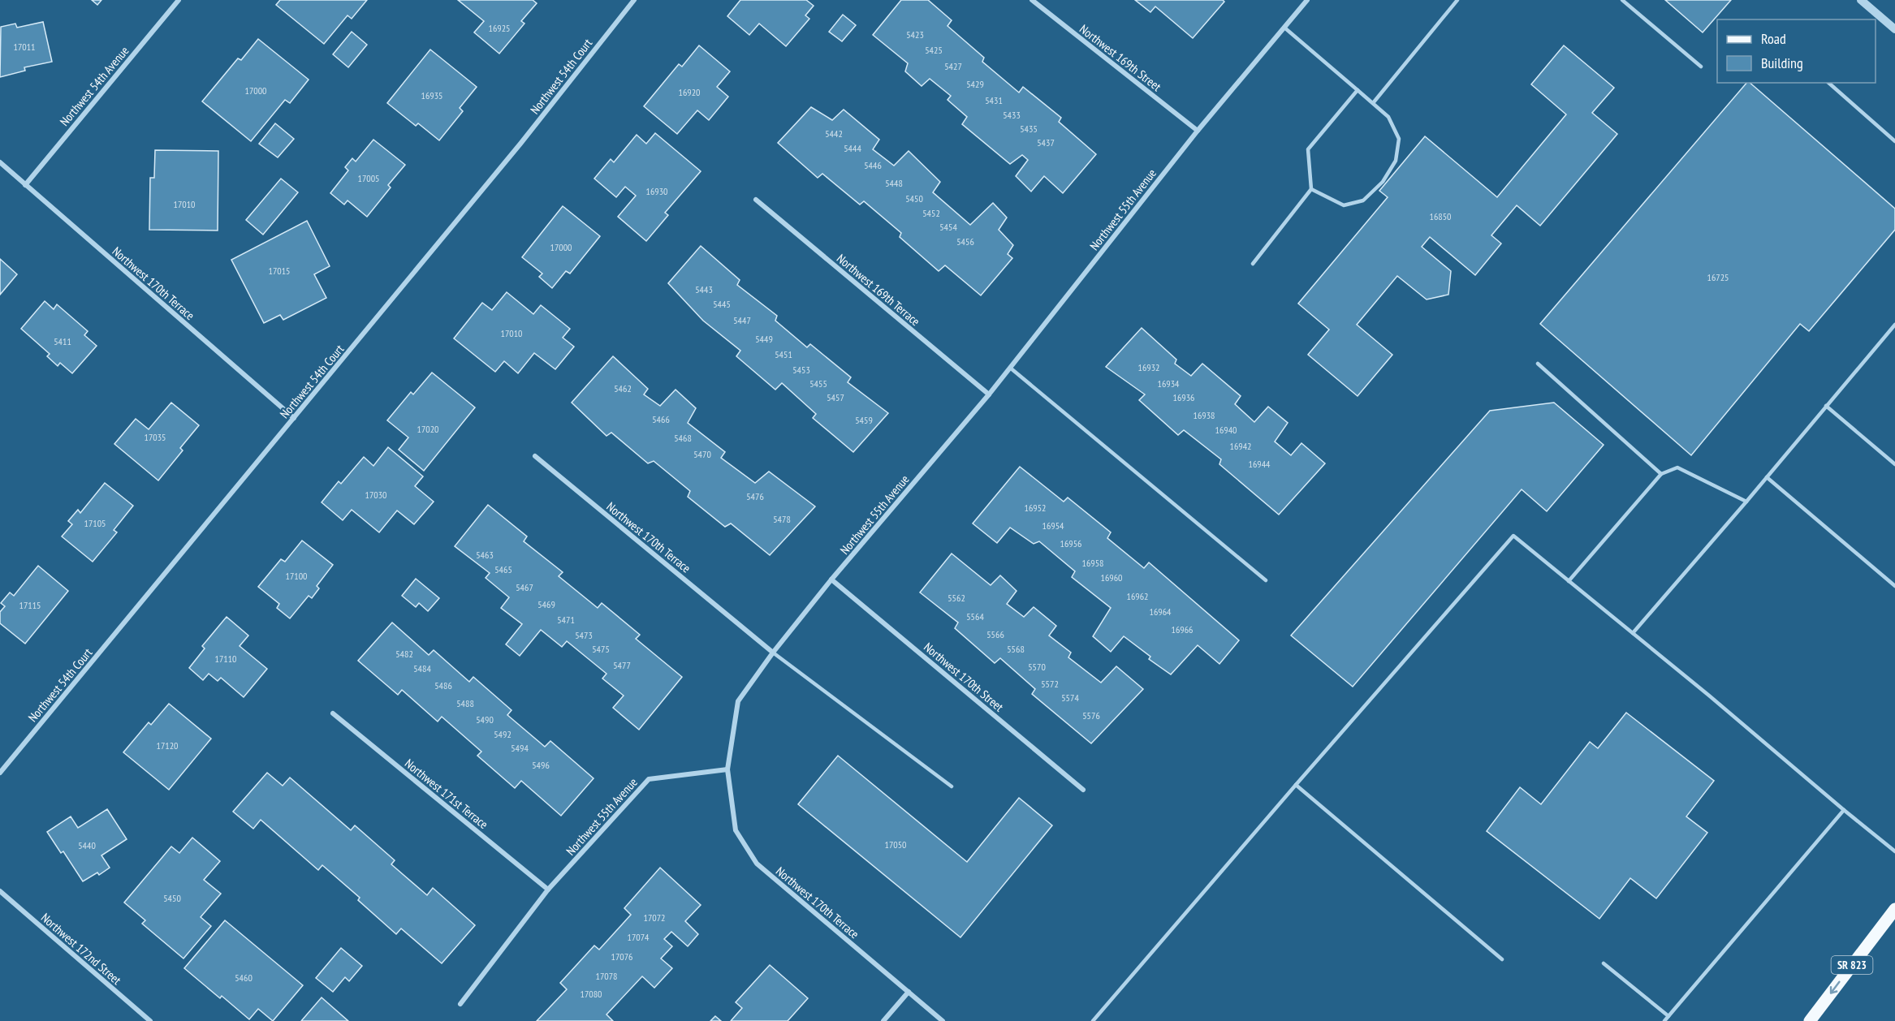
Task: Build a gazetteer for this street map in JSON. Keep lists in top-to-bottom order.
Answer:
{
  "streets": {
    "main road": ["SR 823"],
    "street": [
      "Northwest 169th Street",
      "Northwest 54th Court",
      "Northwest 54th Avenue",
      "Northwest 55th Avenue",
      "Northwest 170th Terrace",
      "Northwest 169th Terrace",
      "Northwest 170th Street",
      "Northwest 171st Terrace",
      "Northwest 172nd Street"
    ]
  },
  "crossings": [
    ["Northwest 169th Street", "Northwest 55th Avenue"],
    ["Northwest 54th Court", "Northwest 170th Terrace"],
    ["Northwest 54th Avenue", "Northwest 170th Terrace"],
    ["Northwest 55th Avenue", "Northwest 170th Terrace"],
    ["Northwest 55th Avenue", "Northwest 169th Terrace"],
    ["Northwest 55th Avenue", "Northwest 170th Street"],
    ["Northwest 55th Avenue", "Northwest 171st Terrace"]
  ],
  "house_numbers": [
    "16925",
    "5423",
    "17011",
    "5425",
    "5427",
    "5429",
    "17000",
    "16920",
    "16935",
    "5431",
    "5433",
    "5435",
    "5442",
    "5437",
    "5444",
    "5446",
    "17005",
    "5448",
    "16930",
    "5450",
    "17010",
    "5452",
    "16850",
    "5454",
    "5456",
    "17000",
    "17015",
    "16725",
    "5443",
    "5445",
    "5447",
    "17010",
    "5449",
    "5411",
    "5451",
    "16932",
    "5453",
    "5455",
    "16934",
    "5462",
    "5457",
    "16936",
    "16938",
    "5466",
    "5459",
    "17020",
    "16940",
    "17035",
    "5468",
    "16942",
    "5470",
    "16944",
    "17030",
    "5476",
    "16952",
    "5478",
    "17105",
    "16954",
    "16956",
    "5463",
    "16958",
    "5465",
    "17100",
    "16960",
    "5467",
    "16962",
    "5562",
    "5469",
    "17115",
    "16964",
    "5564",
    "5471",
    "16966",
    "5566",
    "5473",
    "5475",
    "5568",
    "5482",
    "17110",
    "5477",
    "5570",
    "5484",
    "5572",
    "5486",
    "5574",
    "5488",
    "5576",
    "5490",
    "5492",
    "17120",
    "5494",
    "5496",
    "17050",
    "5440",
    "5450",
    "17072",
    "17074",
    "17076",
    "17078",
    "5460",
    "17080"
  ],
  "legend": ["Road", "Building"]
}
